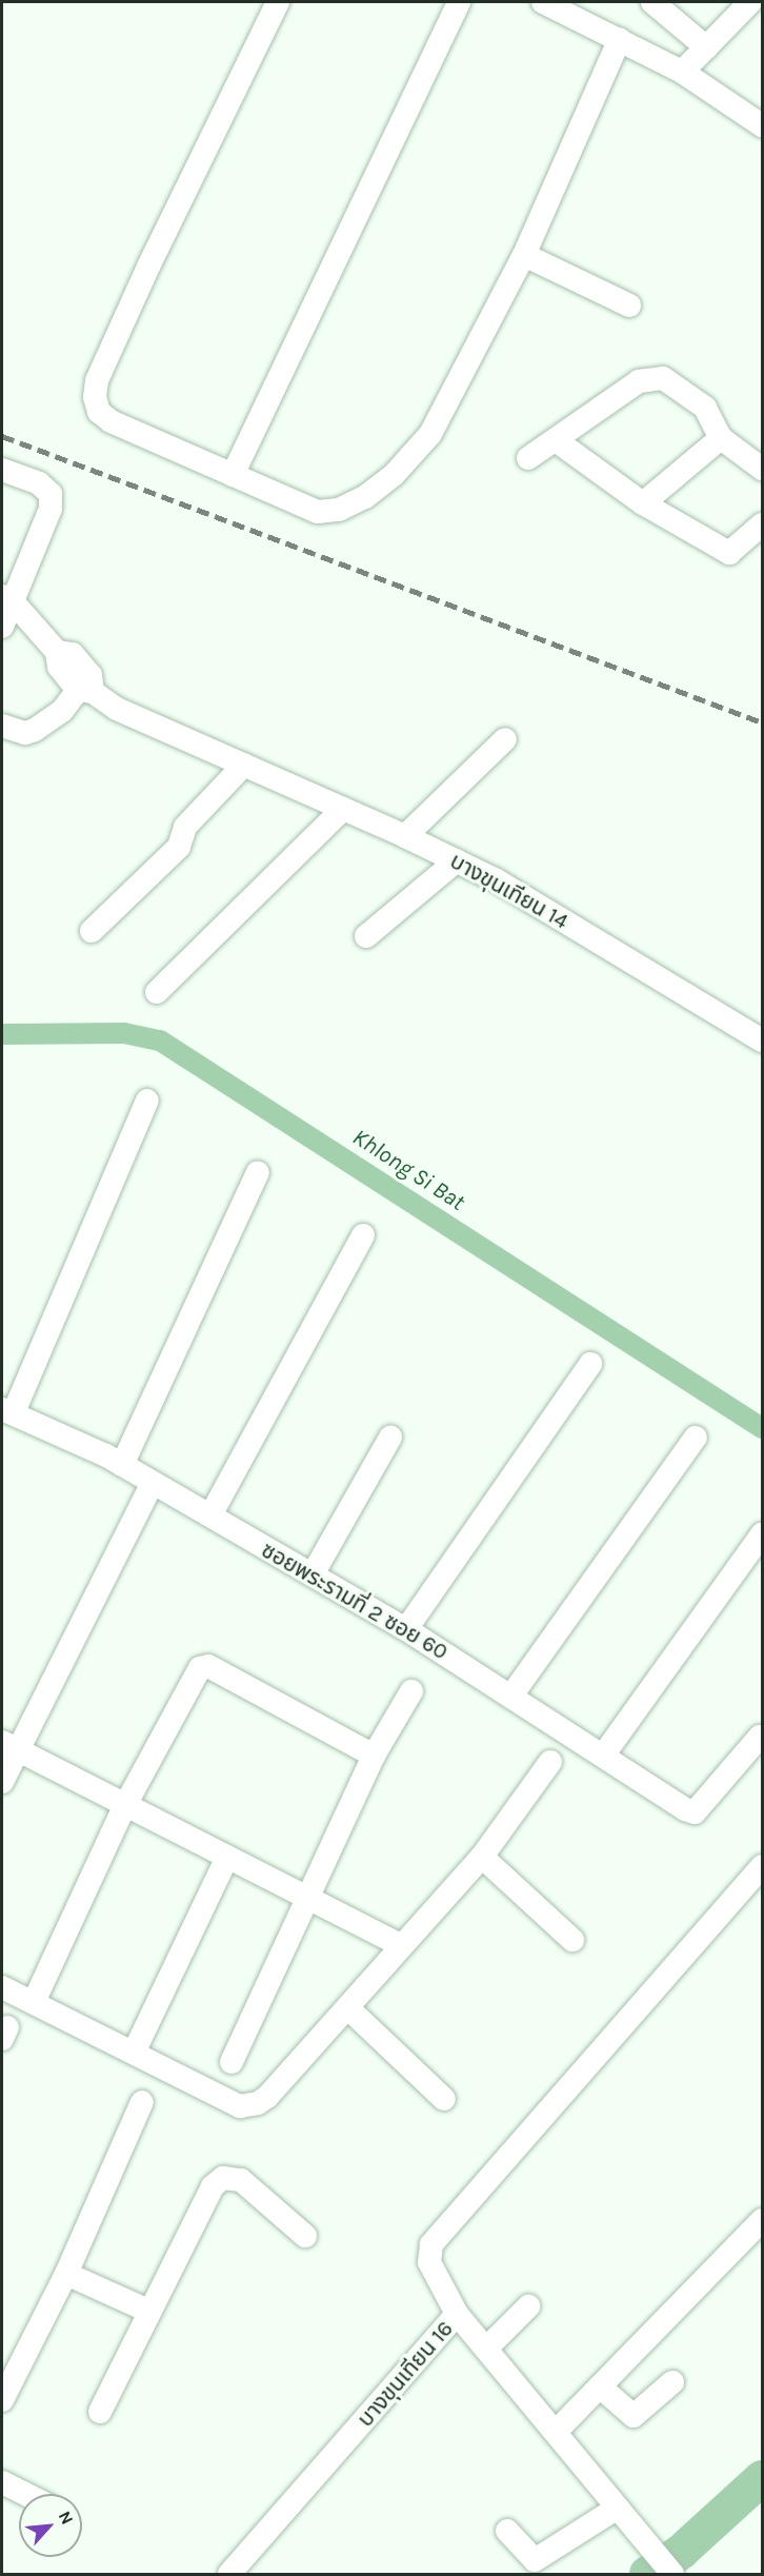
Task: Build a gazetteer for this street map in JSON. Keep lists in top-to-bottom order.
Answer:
{
  "streets": {
    "street": ["บางขุนเทียน 14", "ซอยพระรามที่ 2 ซอย 60", "บางขุนเทียน 16"]
  },
  "water": ["Khlong Si Bat"],
  "north": "top right"
}
